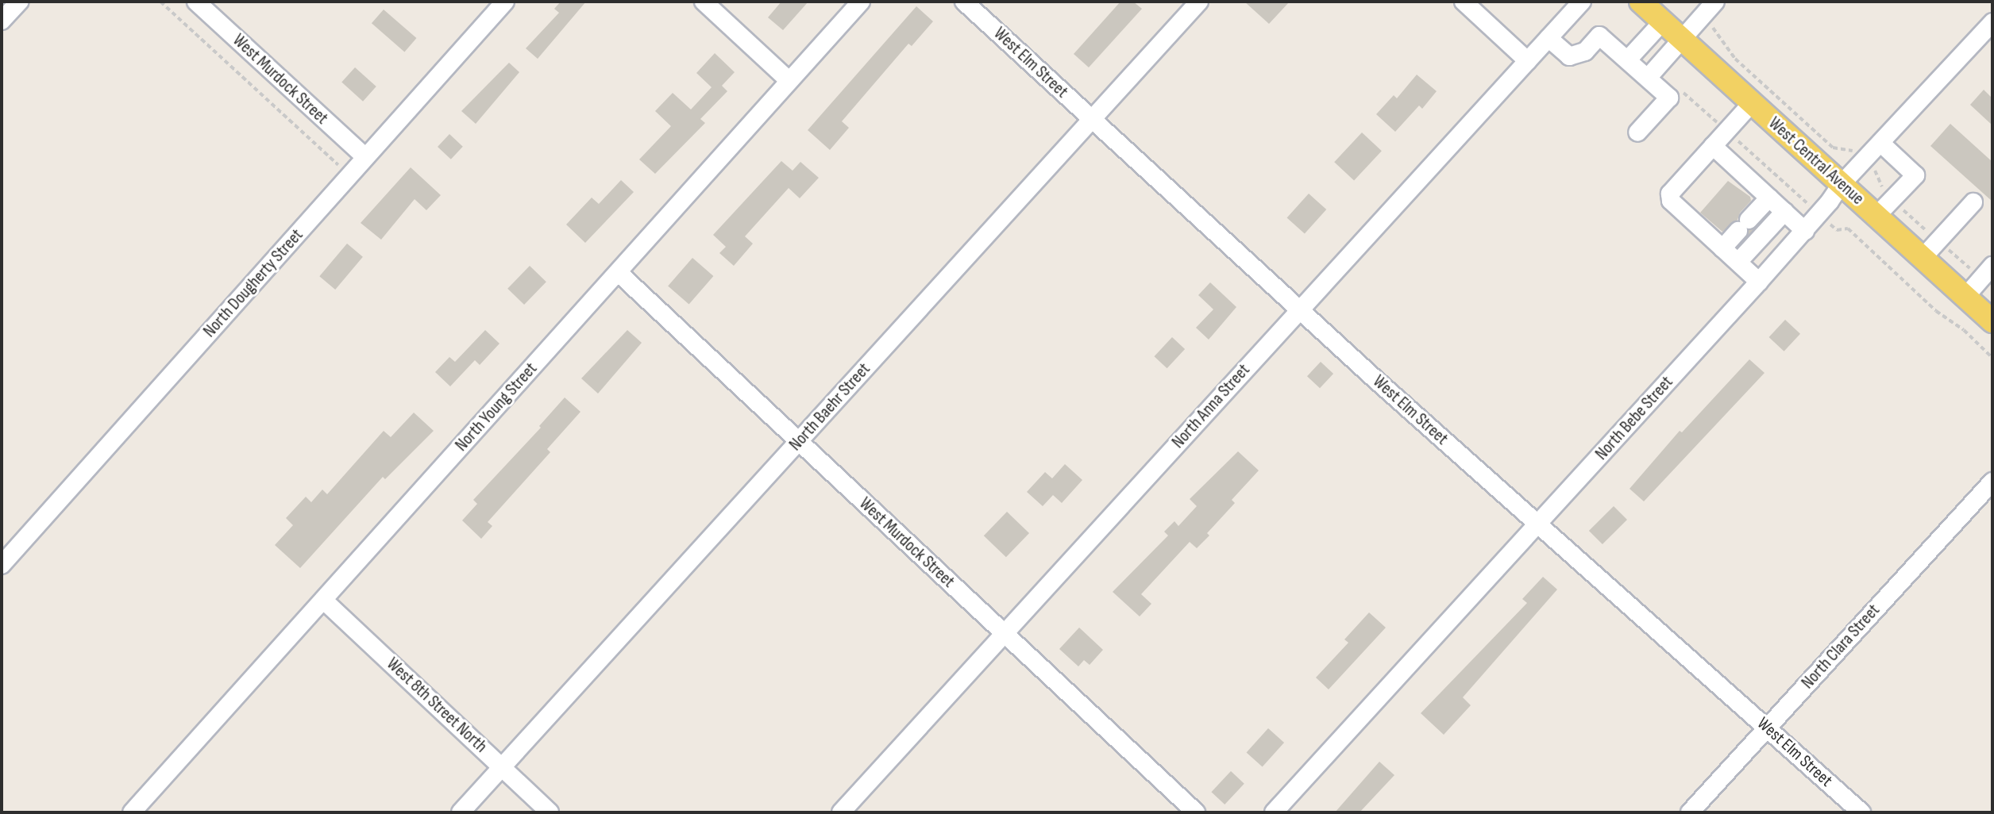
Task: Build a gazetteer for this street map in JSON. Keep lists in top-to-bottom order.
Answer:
{
  "streets": {
    "main road": ["West Central Avenue"],
    "street": [
      "West Elm Street",
      "West Murdock Street",
      "North Dougherty Street",
      "North Anna Street",
      "North Young Street",
      "North Baehr Street",
      "North Bebe Street",
      "North Clara Street",
      "West 8th Street North"
    ]
  },
  "crossings": [
    ["West Elm Street", "North Anna Street"],
    ["West Elm Street", "North Baehr Street"],
    ["West Elm Street", "North Bebe Street"],
    ["West Elm Street", "North Clara Street"],
    ["West Murdock Street", "North Dougherty Street"],
    ["West Murdock Street", "North Anna Street"],
    ["West Murdock Street", "North Young Street"],
    ["West Murdock Street", "North Baehr Street"],
    ["West Central Avenue", "North Bebe Street"],
    ["North Young Street", "West 8th Street North"],
    ["North Baehr Street", "West 8th Street North"]
  ]
}
